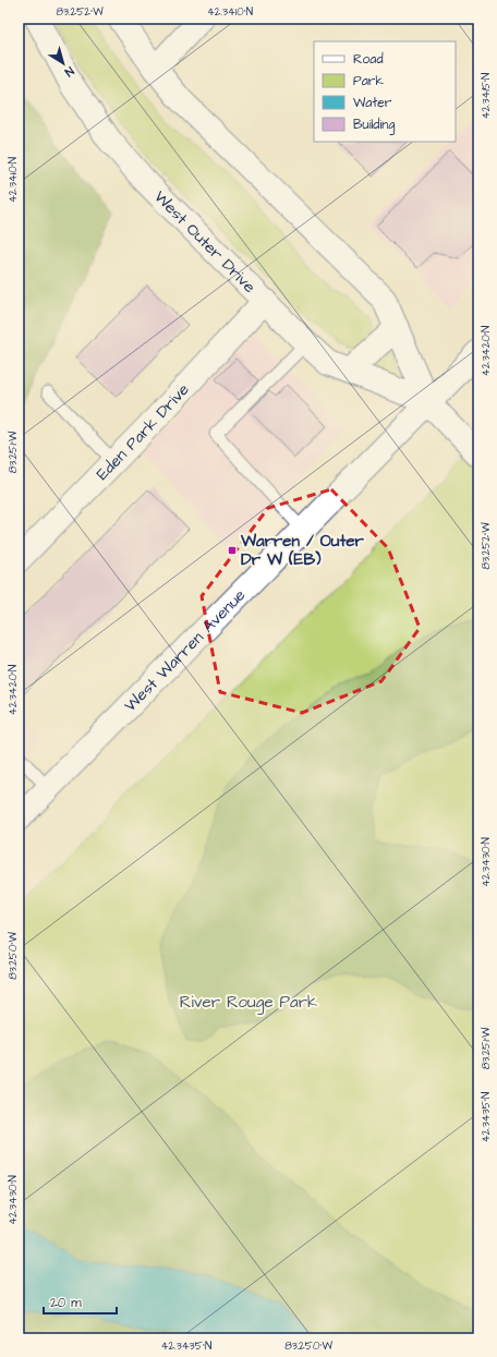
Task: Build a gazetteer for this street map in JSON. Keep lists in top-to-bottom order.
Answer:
{
  "streets": {
    "main road": ["West Outer Drive", "Eden Park Drive", "West Warren Avenue"]
  },
  "crossings": [
    ["West Outer Drive", "Eden Park Drive"],
    ["West Outer Drive", "West Warren Avenue"]
  ],
  "parks": ["River Rouge Park"],
  "places": {
    "transit": ["Warren / Outer Dr W (EB)"]
  },
  "legend": [
    "Road",
    "Park",
    "Water",
    "Building"
  ],
  "scale_bar": "20 m",
  "north": "bottom right",
  "coordinates": [
    "83.252°W",
    "42.3410°N",
    "42.3415°N",
    "42.3420°N",
    "83.251°W",
    "42.3430°N",
    "83.250°W",
    "42.3435°N"
  ]
}
